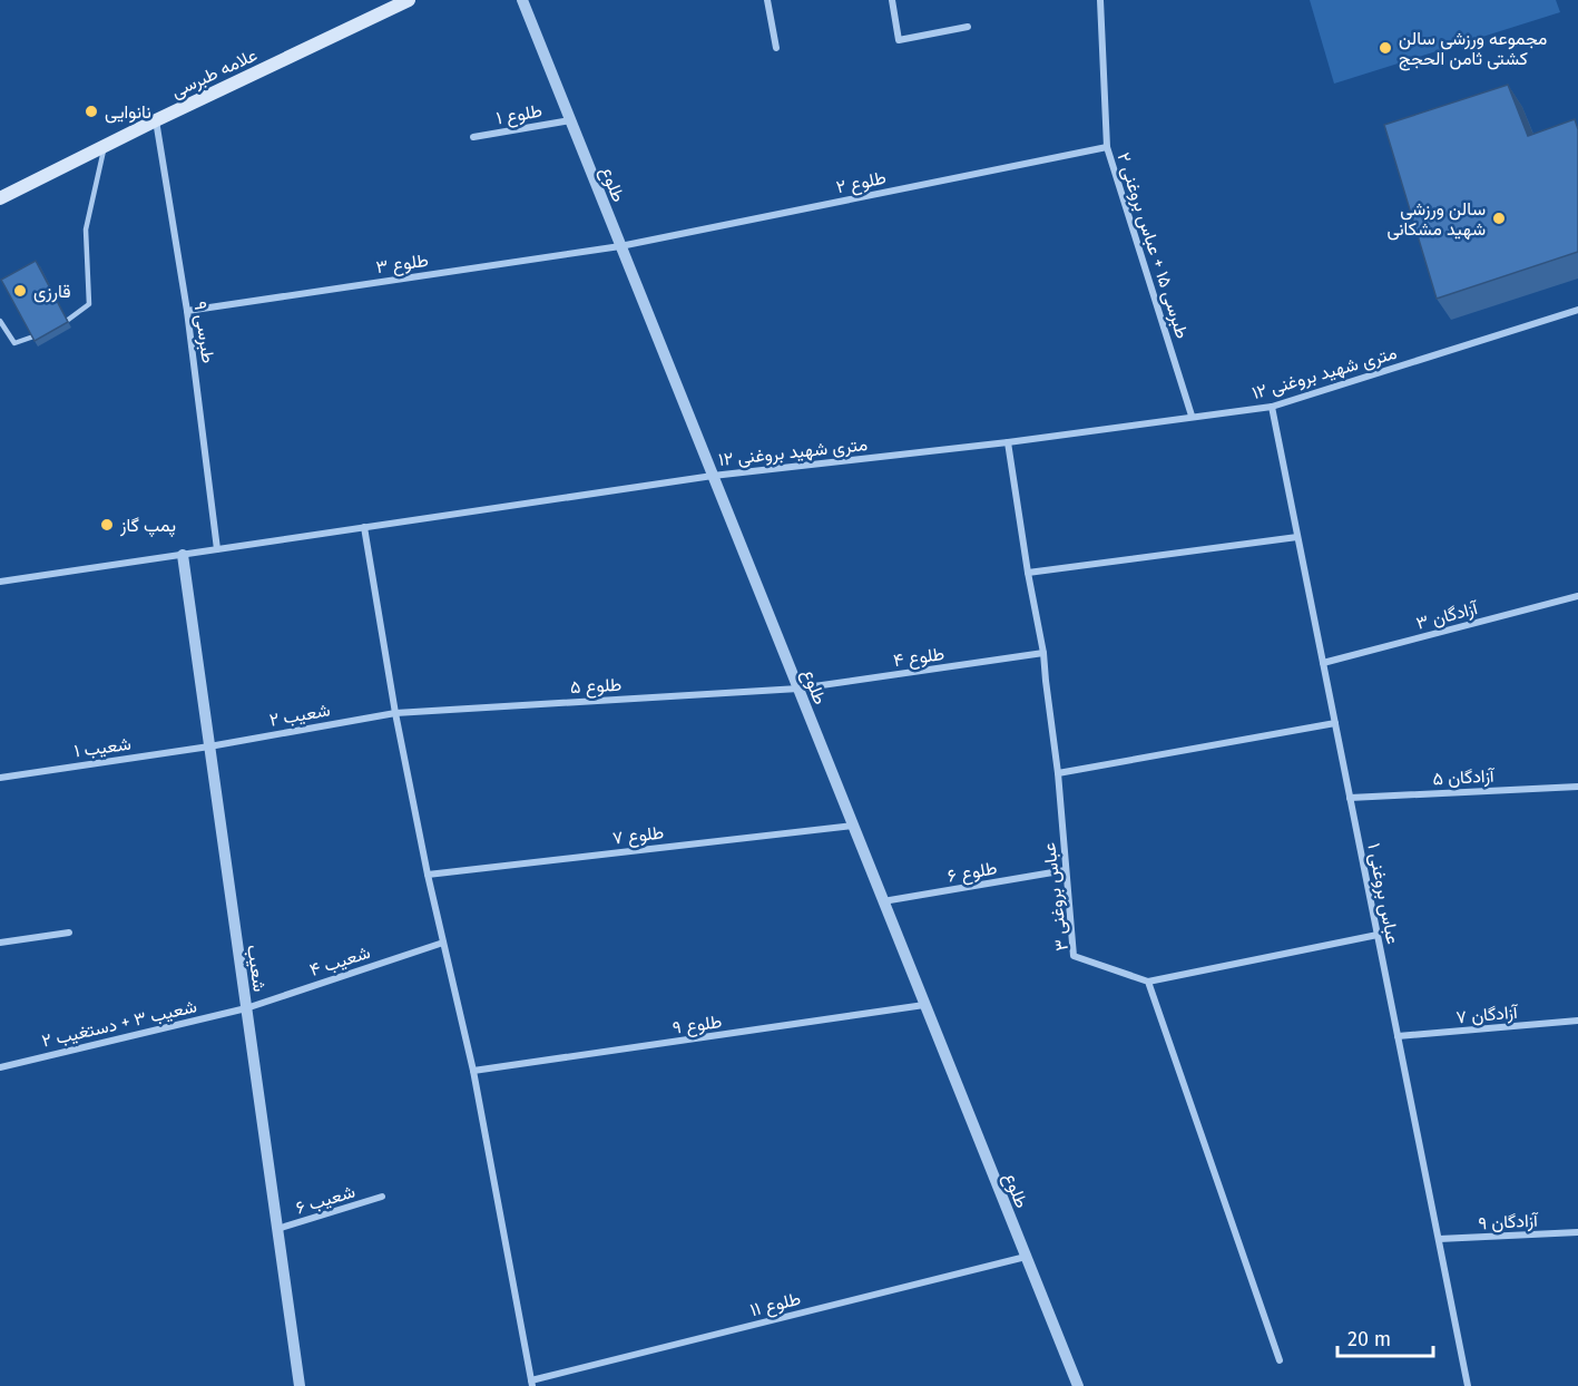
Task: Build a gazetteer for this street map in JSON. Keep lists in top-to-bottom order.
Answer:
{
  "streets": {
    "main road": ["علامه طبرسی"],
    "street": [
      "طلوع ۱",
      "طلوع ۲",
      "طلوع",
      "طبرسی ۱۵ + عباس بروغنی ۲",
      "طلوع ۳",
      "طبرسی ۹",
      "۱۲ متری شهید بروغنی",
      "آزادگان ۳",
      "طلوع ۴",
      "طلوع ۵",
      "شعیب ۲",
      "شعیب ۱",
      "آزادگان ۵",
      "طلوع ۷",
      "طلوع ۶",
      "عباس بروغنی ۱",
      "عباس بروغنی ۳",
      "شعیب ۴",
      "شعیب",
      "آزادگان ۷",
      "شعیب ۳ + دستغیب ۲",
      "طلوع ۹",
      "شعیب ۶",
      "آزادگان ۹",
      "طلوع ۱۱"
    ]
  },
  "crossings": [
    ["علامه طبرسی", "طبرسی ۹"],
    ["طلوع ۱", "طلوع"],
    ["طلوع ۲", "طلوع"],
    ["طلوع ۲", "طبرسی ۱۵ + عباس بروغنی ۲"],
    ["طلوع ۲", "طلوع ۳"],
    ["طلوع", "طلوع ۳"],
    ["طلوع", "۱۲ متری شهید بروغنی"],
    ["طلوع", "طلوع ۴"],
    ["طلوع", "طلوع ۵"],
    ["طلوع", "طلوع ۷"],
    ["طلوع", "طلوع ۶"],
    ["طلوع", "طلوع ۹"],
    ["طلوع", "طلوع ۱۱"],
    ["طبرسی ۱۵ + عباس بروغنی ۲", "۱۲ متری شهید بروغنی"],
    ["طلوع ۳", "طبرسی ۹"],
    ["طبرسی ۹", "۱۲ متری شهید بروغنی"],
    ["۱۲ متری شهید بروغنی", "عباس بروغنی ۱"],
    ["۱۲ متری شهید بروغنی", "عباس بروغنی ۳"],
    ["۱۲ متری شهید بروغنی", "شعیب"],
    ["آزادگان ۳", "عباس بروغنی ۱"],
    ["طلوع ۴", "طلوع ۵"],
    ["طلوع ۴", "عباس بروغنی ۳"],
    ["طلوع ۵", "شعیب ۲"],
    ["شعیب ۲", "شعیب ۱"],
    ["شعیب ۲", "شعیب"],
    ["شعیب ۱", "شعیب"],
    ["آزادگان ۵", "عباس بروغنی ۱"],
    ["طلوع ۶", "عباس بروغنی ۳"],
    ["عباس بروغنی ۱", "آزادگان ۷"],
    ["عباس بروغنی ۱", "آزادگان ۹"],
    ["شعیب ۴", "شعیب"],
    ["شعیب ۴", "شعیب ۳ + دستغیب ۲"],
    ["شعیب", "شعیب ۳ + دستغیب ۲"],
    ["شعیب", "شعیب ۶"]
  ],
  "places": [
    "مجموعه ورزشی سالن کشتی ثامن الحجج",
    "نانوایی",
    "سالن ورزشی شهید مشکانی",
    "قارزی",
    "پمپ گاز"
  ],
  "scale_bar": "20 m"
}
